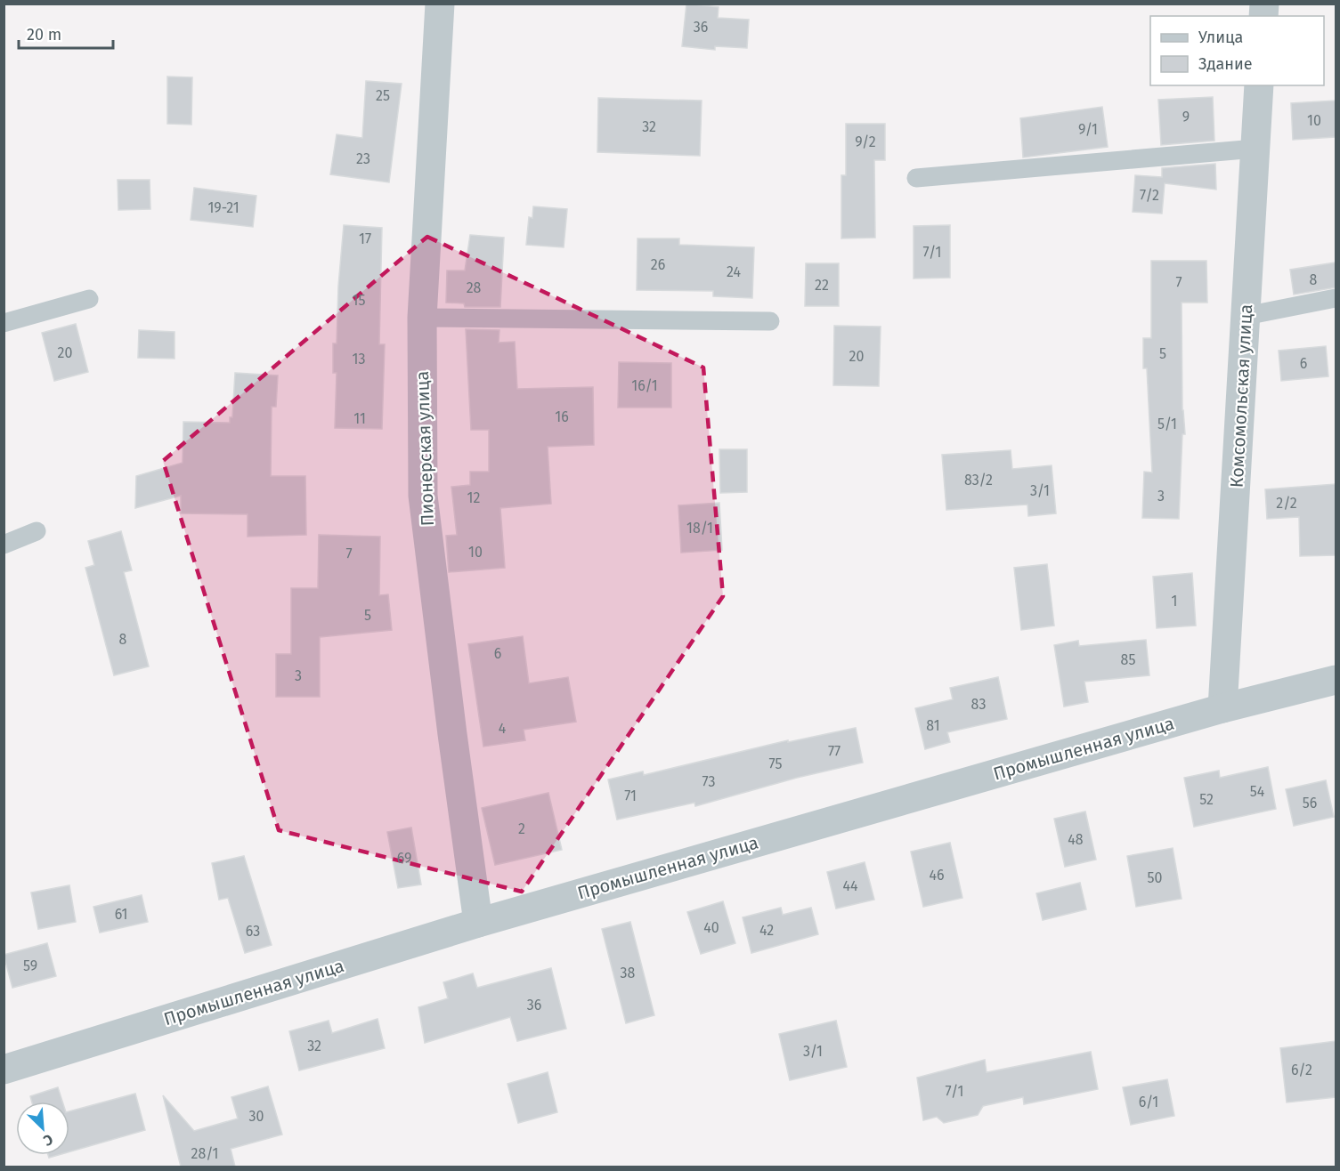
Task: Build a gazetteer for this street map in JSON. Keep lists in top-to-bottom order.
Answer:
{
  "streets": {
    "street": ["Комсомольская улица", "Пионерская улица", "Промышленная улица"]
  },
  "crossings": [
    ["Комсомольская улица", "Промышленная улица"],
    ["Пионерская улица", "Промышленная улица"]
  ],
  "house_numbers": [
    "36",
    "25",
    "9",
    "10",
    "32",
    "9/1",
    "9/2",
    "23",
    "7/2",
    "19-21",
    "17",
    "7/1",
    "26",
    "24",
    "8",
    "7",
    "22",
    "28",
    "15",
    "20",
    "5",
    "20",
    "13",
    "6",
    "16/1",
    "16",
    "11",
    "5/1",
    "83/2",
    "3/1",
    "3",
    "12",
    "2/2",
    "18/1",
    "10",
    "7",
    "1",
    "5",
    "8",
    "6",
    "85",
    "3",
    "83",
    "81",
    "4",
    "77",
    "75",
    "73",
    "54",
    "71",
    "52",
    "56",
    "2",
    "48",
    "69",
    "46",
    "50",
    "44",
    "61",
    "40",
    "42",
    "63",
    "59",
    "38",
    "36",
    "32",
    "3/1",
    "6/2",
    "7/1",
    "6/1",
    "30",
    "28/1"
  ],
  "legend": ["Улица", "Здание"],
  "scale_bar": "20 m",
  "north": "bottom right"
}
